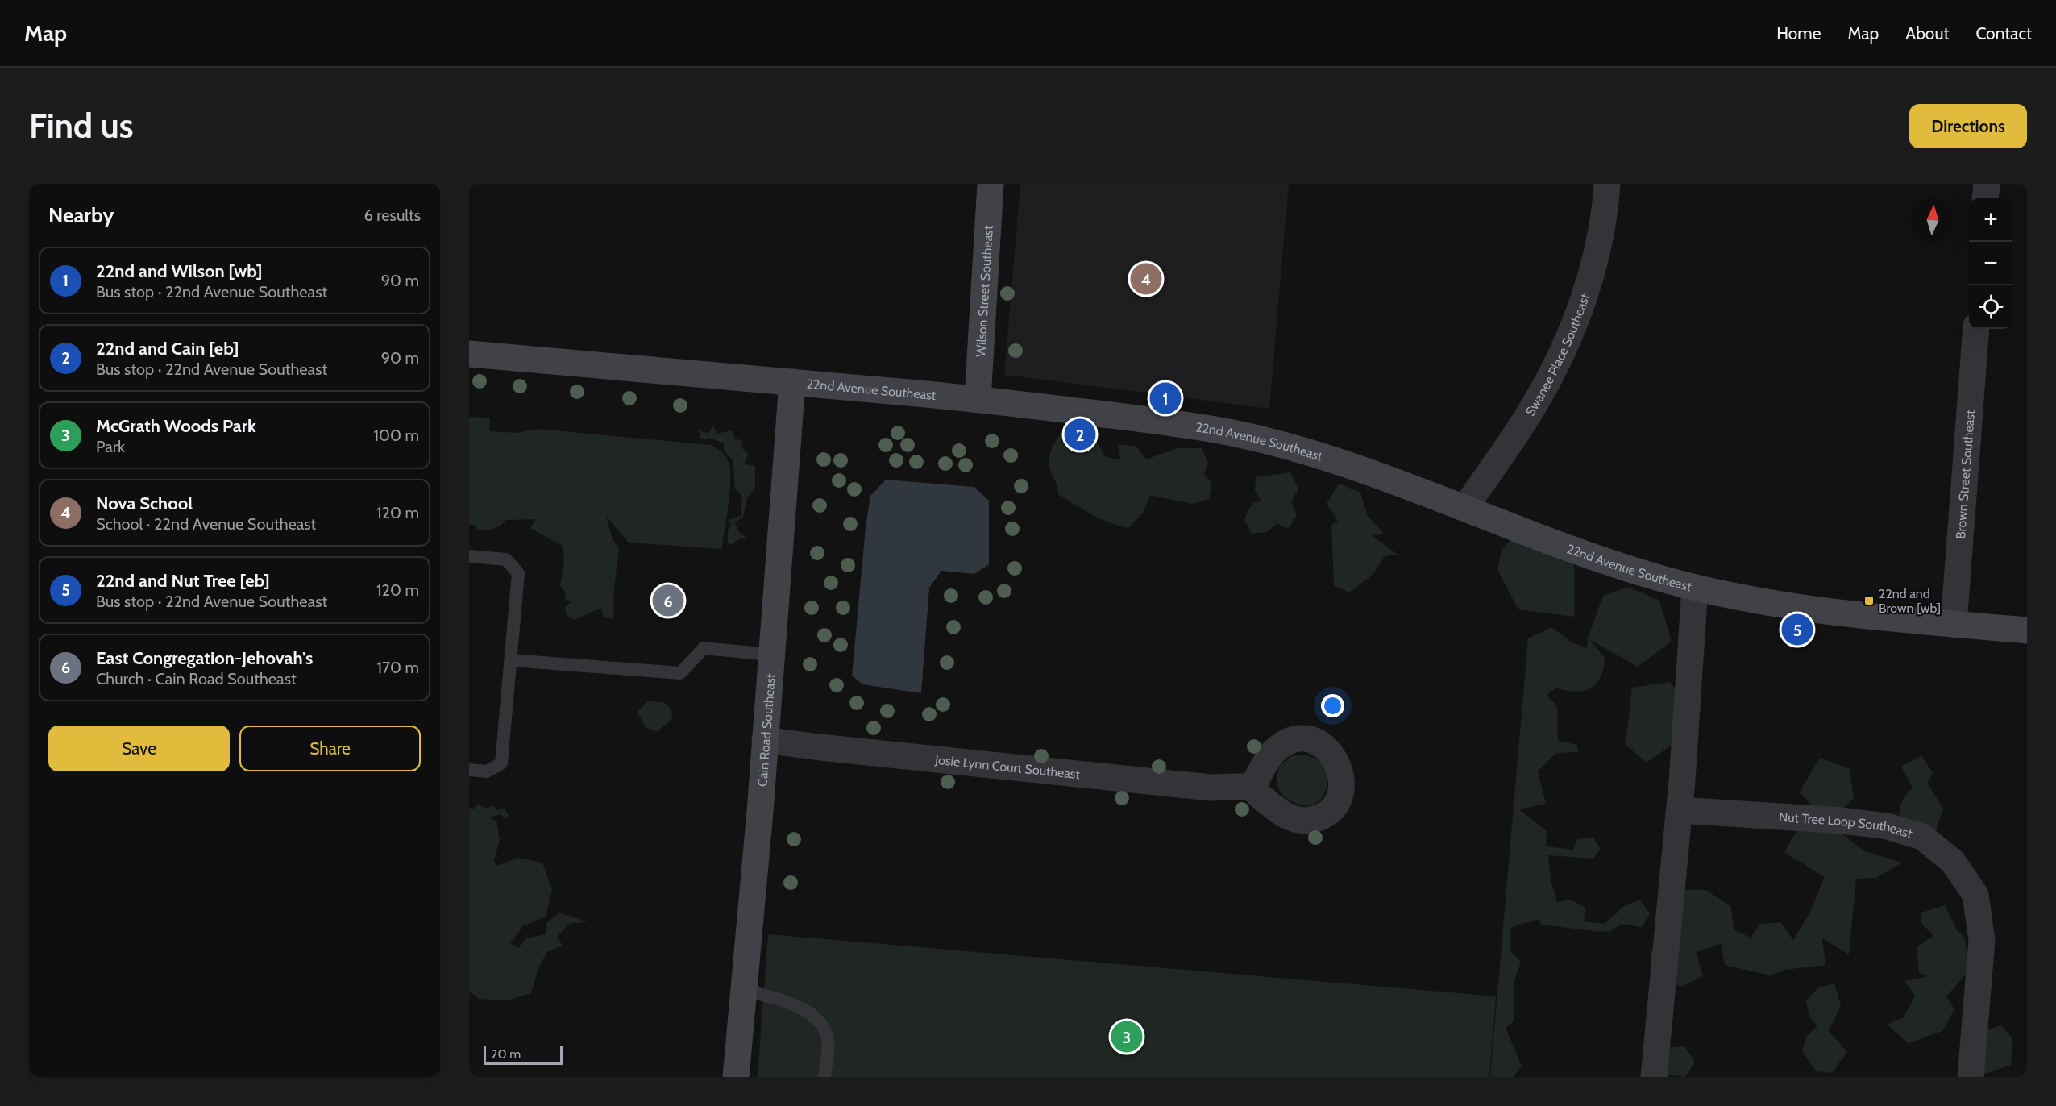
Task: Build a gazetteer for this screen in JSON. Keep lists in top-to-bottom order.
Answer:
{
  "streets": {
    "street": [
      "Wilson Street Southeast",
      "Swanee Place Southeast",
      "22nd Avenue Southeast",
      "Brown Street Southeast",
      "Cain Road Southeast",
      "Josie Lynn Court Southeast",
      "Nut Tree Loop Southeast"
    ]
  },
  "crossings": [
    ["Wilson Street Southeast", "22nd Avenue Southeast"],
    ["Swanee Place Southeast", "22nd Avenue Southeast"],
    ["22nd Avenue Southeast", "Brown Street Southeast"],
    ["22nd Avenue Southeast", "Cain Road Southeast"],
    ["Cain Road Southeast", "Josie Lynn Court Southeast"]
  ],
  "places": {
    "transit": ["22nd and Brown [wb]"]
  },
  "scale_bar": "20 m",
  "north": "top",
  "page": {
    "header": "Map",
    "nav": [
      "Home",
      "Map",
      "About",
      "Contact"
    ],
    "buttons": [
      "Directions",
      ["Save", "Share"]
    ],
    "title": "Find us",
    "heading": ["Nearby", "6 results"],
    "map_buttons": ["+", "−"],
    "list": [
      {
        "mark": "1",
        "name": "22nd and Wilson [wb]",
        "note": "Bus stop · 22nd Avenue Southeast",
        "value": "90 m"
      },
      {
        "mark": "2",
        "name": "22nd and Cain [eb]",
        "note": "Bus stop · 22nd Avenue Southeast",
        "value": "90 m"
      },
      {
        "mark": "3",
        "name": "McGrath Woods Park",
        "note": "Park",
        "value": "100 m"
      },
      {
        "mark": "4",
        "name": "Nova School",
        "note": "School · 22nd Avenue Southeast",
        "value": "120 m"
      },
      {
        "mark": "5",
        "name": "22nd and Nut Tree [eb]",
        "note": "Bus stop · 22nd Avenue Southeast",
        "value": "120 m"
      },
      {
        "mark": "6",
        "name": "East Congregation-Jehovah's",
        "note": "Church · Cain Road Southeast",
        "value": "170 m"
      }
    ],
    "pins": [
      "4",
      "1",
      "2",
      "6",
      "5",
      "3"
    ],
    "scale": "20 m"
  }
}
